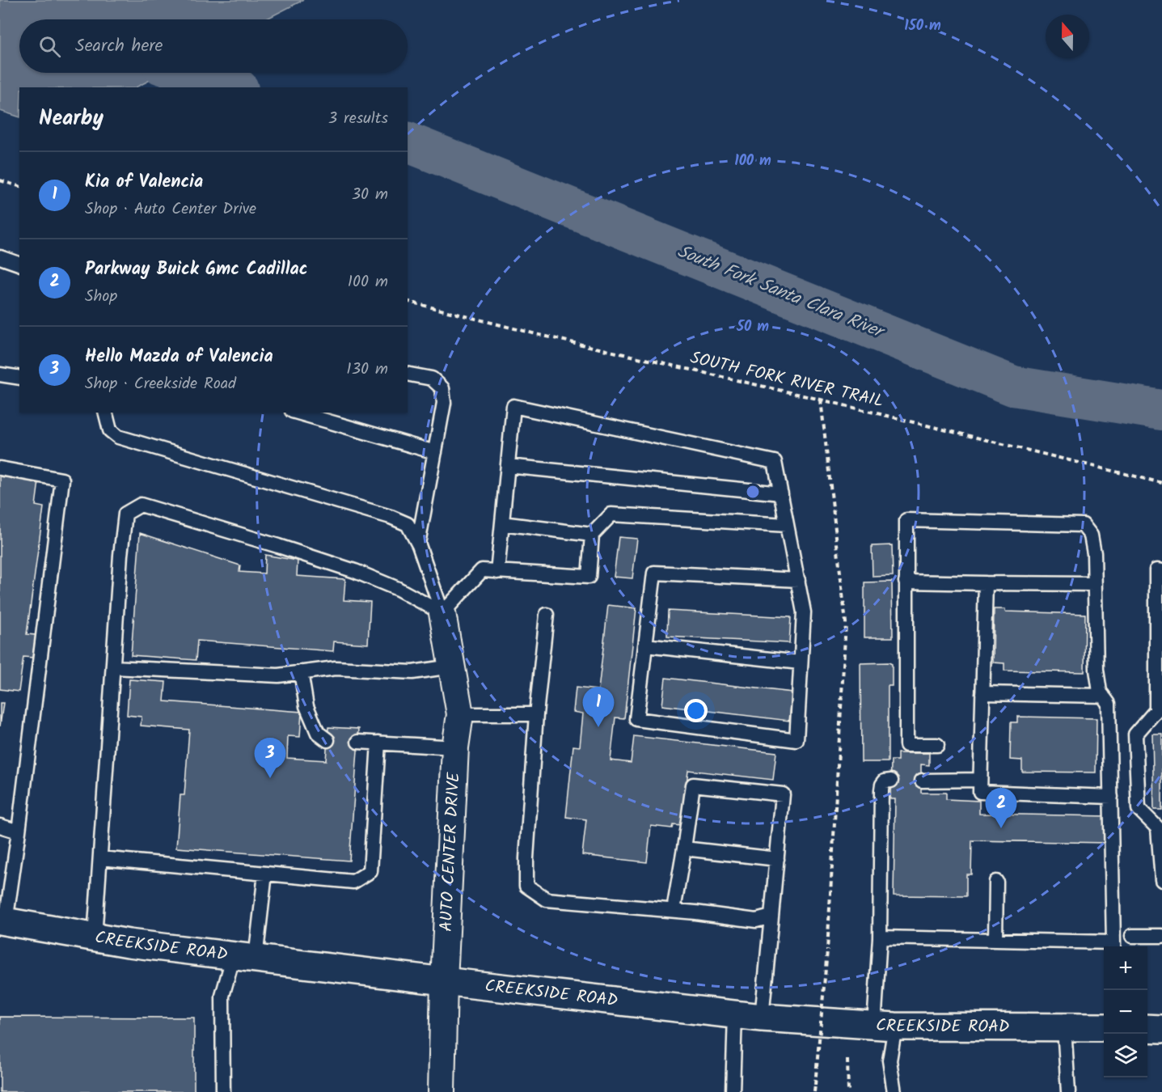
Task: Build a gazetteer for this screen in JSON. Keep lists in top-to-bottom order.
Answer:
{
  "streets": {
    "street": ["AUTO CENTER DRIVE", "CREEKSIDE ROAD"],
    "path": ["SOUTH FORK RIVER TRAIL"]
  },
  "crossings": [
    ["AUTO CENTER DRIVE", "CREEKSIDE ROAD"]
  ],
  "water": ["South Fork Santa Clara River"],
  "north": "top",
  "page": {
    "search": "Search here",
    "heading": ["Nearby", "3 results"],
    "list": [
      {
        "mark": "1",
        "name": "Kia of Valencia",
        "note": "Shop · Auto Center Drive",
        "value": "30 m"
      },
      {
        "mark": "2",
        "name": "Parkway Buick Gmc Cadillac",
        "note": "Shop",
        "value": "100 m"
      },
      {
        "mark": "3",
        "name": "Hello Mazda of Valencia",
        "note": "Shop · Creekside Road",
        "value": "130 m"
      }
    ],
    "pins": ["1", "3", "2"],
    "map_buttons": ["+", "−"]
  },
  "rings": ["150 m", "100 m", "50 m"]
}
